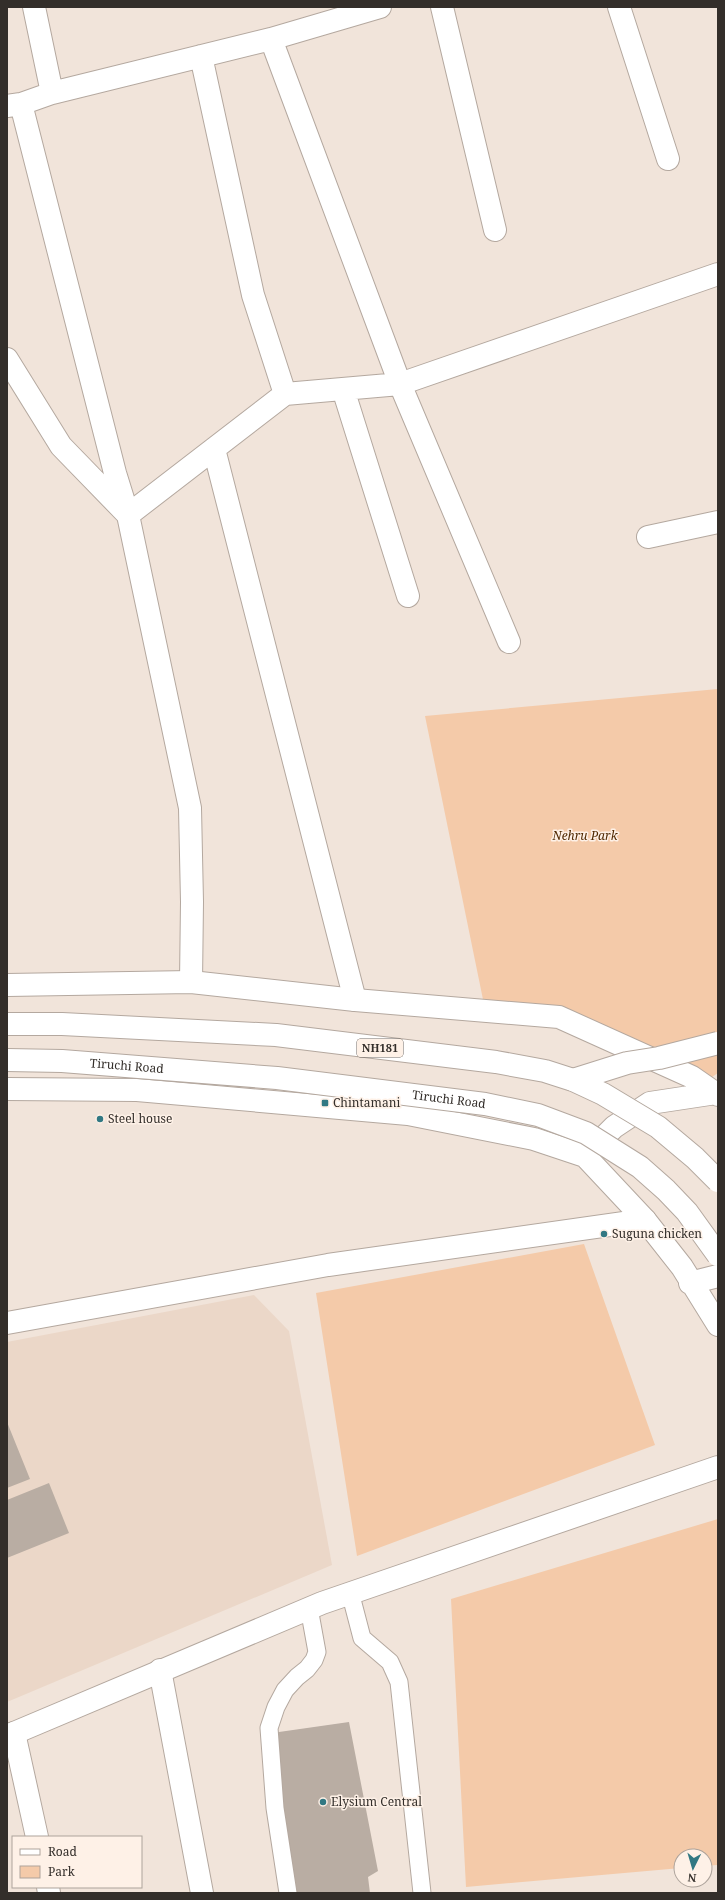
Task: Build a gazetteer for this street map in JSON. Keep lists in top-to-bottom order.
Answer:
{
  "streets": {
    "main road": ["NH181", "Tiruchi Road"]
  },
  "parks": ["Nehru Park"],
  "places": {
    "transit": ["Chintamani"],
    "other": ["Steel house", "Suguna chicken", "Elysium Central"]
  },
  "legend": ["Road", "Park"],
  "north": "bottom"
}
